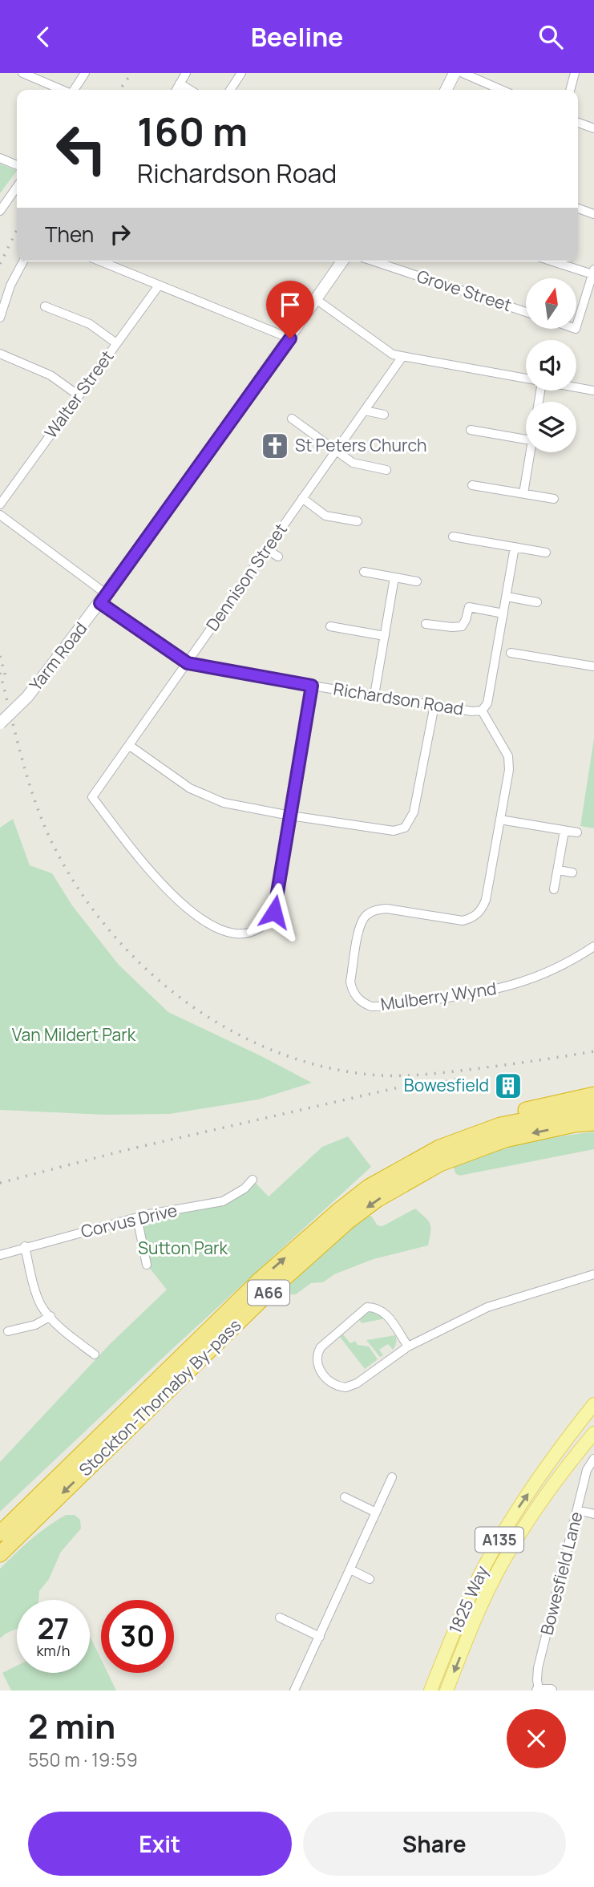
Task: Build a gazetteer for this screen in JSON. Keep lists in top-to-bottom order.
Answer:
{
  "streets": {
    "highway": ["A66", "Stockton-Thornaby By-pass"],
    "main road": ["A135", "1825 Way"],
    "street": [
      "Grove Street",
      "Walter Street",
      "Dennison Street",
      "Yarm Road",
      "Richardson Road",
      "Mulberry Wynd",
      "Corvus Drive",
      "Bowesfield Lane"
    ]
  },
  "crossings": [
    ["Dennison Street", "Richardson Road"],
    ["Yarm Road", "Richardson Road"],
    ["Richardson Road", "Mulberry Wynd"],
    ["A66", "Stockton-Thornaby By-pass"]
  ],
  "parks": ["Van Mildert Park", "Sutton Park"],
  "places": {
    "church": ["St Peters Church"],
    "building": ["Bowesfield"]
  },
  "north": "top",
  "page": {
    "header": "Beeline",
    "turn": ["160 m", "Richardson Road"],
    "then": "Then",
    "speed": "27 km/h",
    "limit": "30",
    "heading": ["2 min", "550 m · 19:59"],
    "buttons": ["Exit", "Share"]
  }
}
